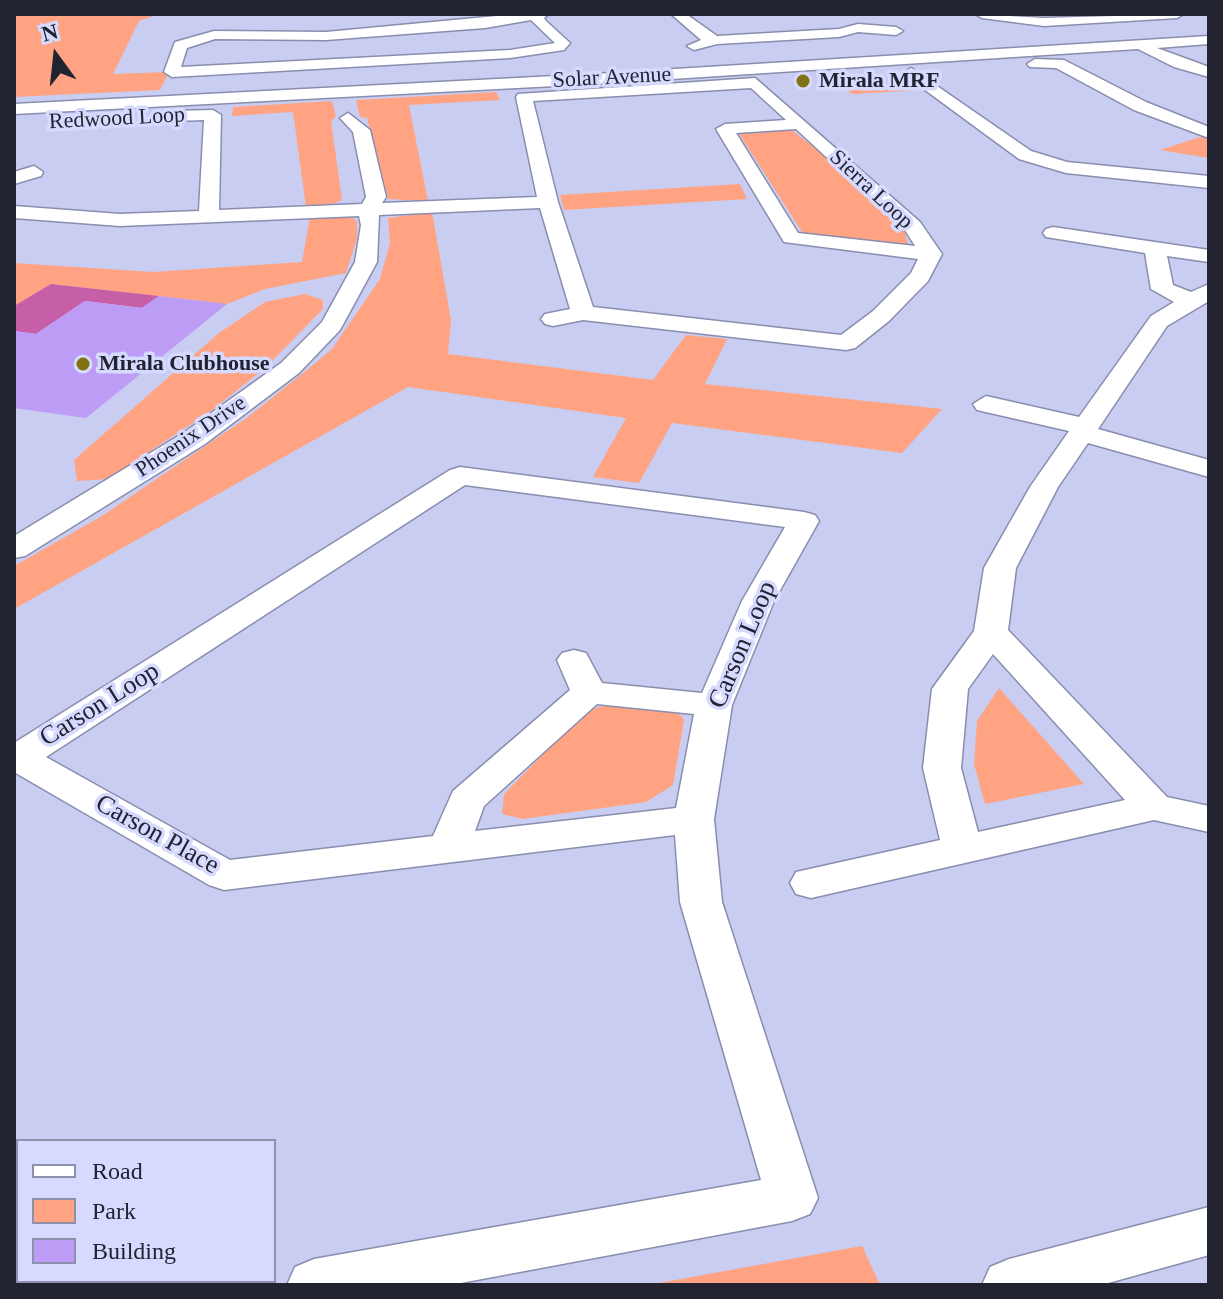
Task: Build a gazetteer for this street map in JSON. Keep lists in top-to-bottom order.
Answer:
{
  "streets": {
    "street": [
      "Solar Avenue",
      "Redwood Loop",
      "Sierra Loop",
      "Phoenix Drive",
      "Carson Loop",
      "Carson Place"
    ]
  },
  "crossings": [
    ["Solar Avenue", "Phoenix Drive"],
    ["Carson Loop", "Carson Place"]
  ],
  "places": ["Mirala MRF", "Mirala Clubhouse"],
  "legend": ["Road", "Park", "Building"],
  "north": "top"
}
